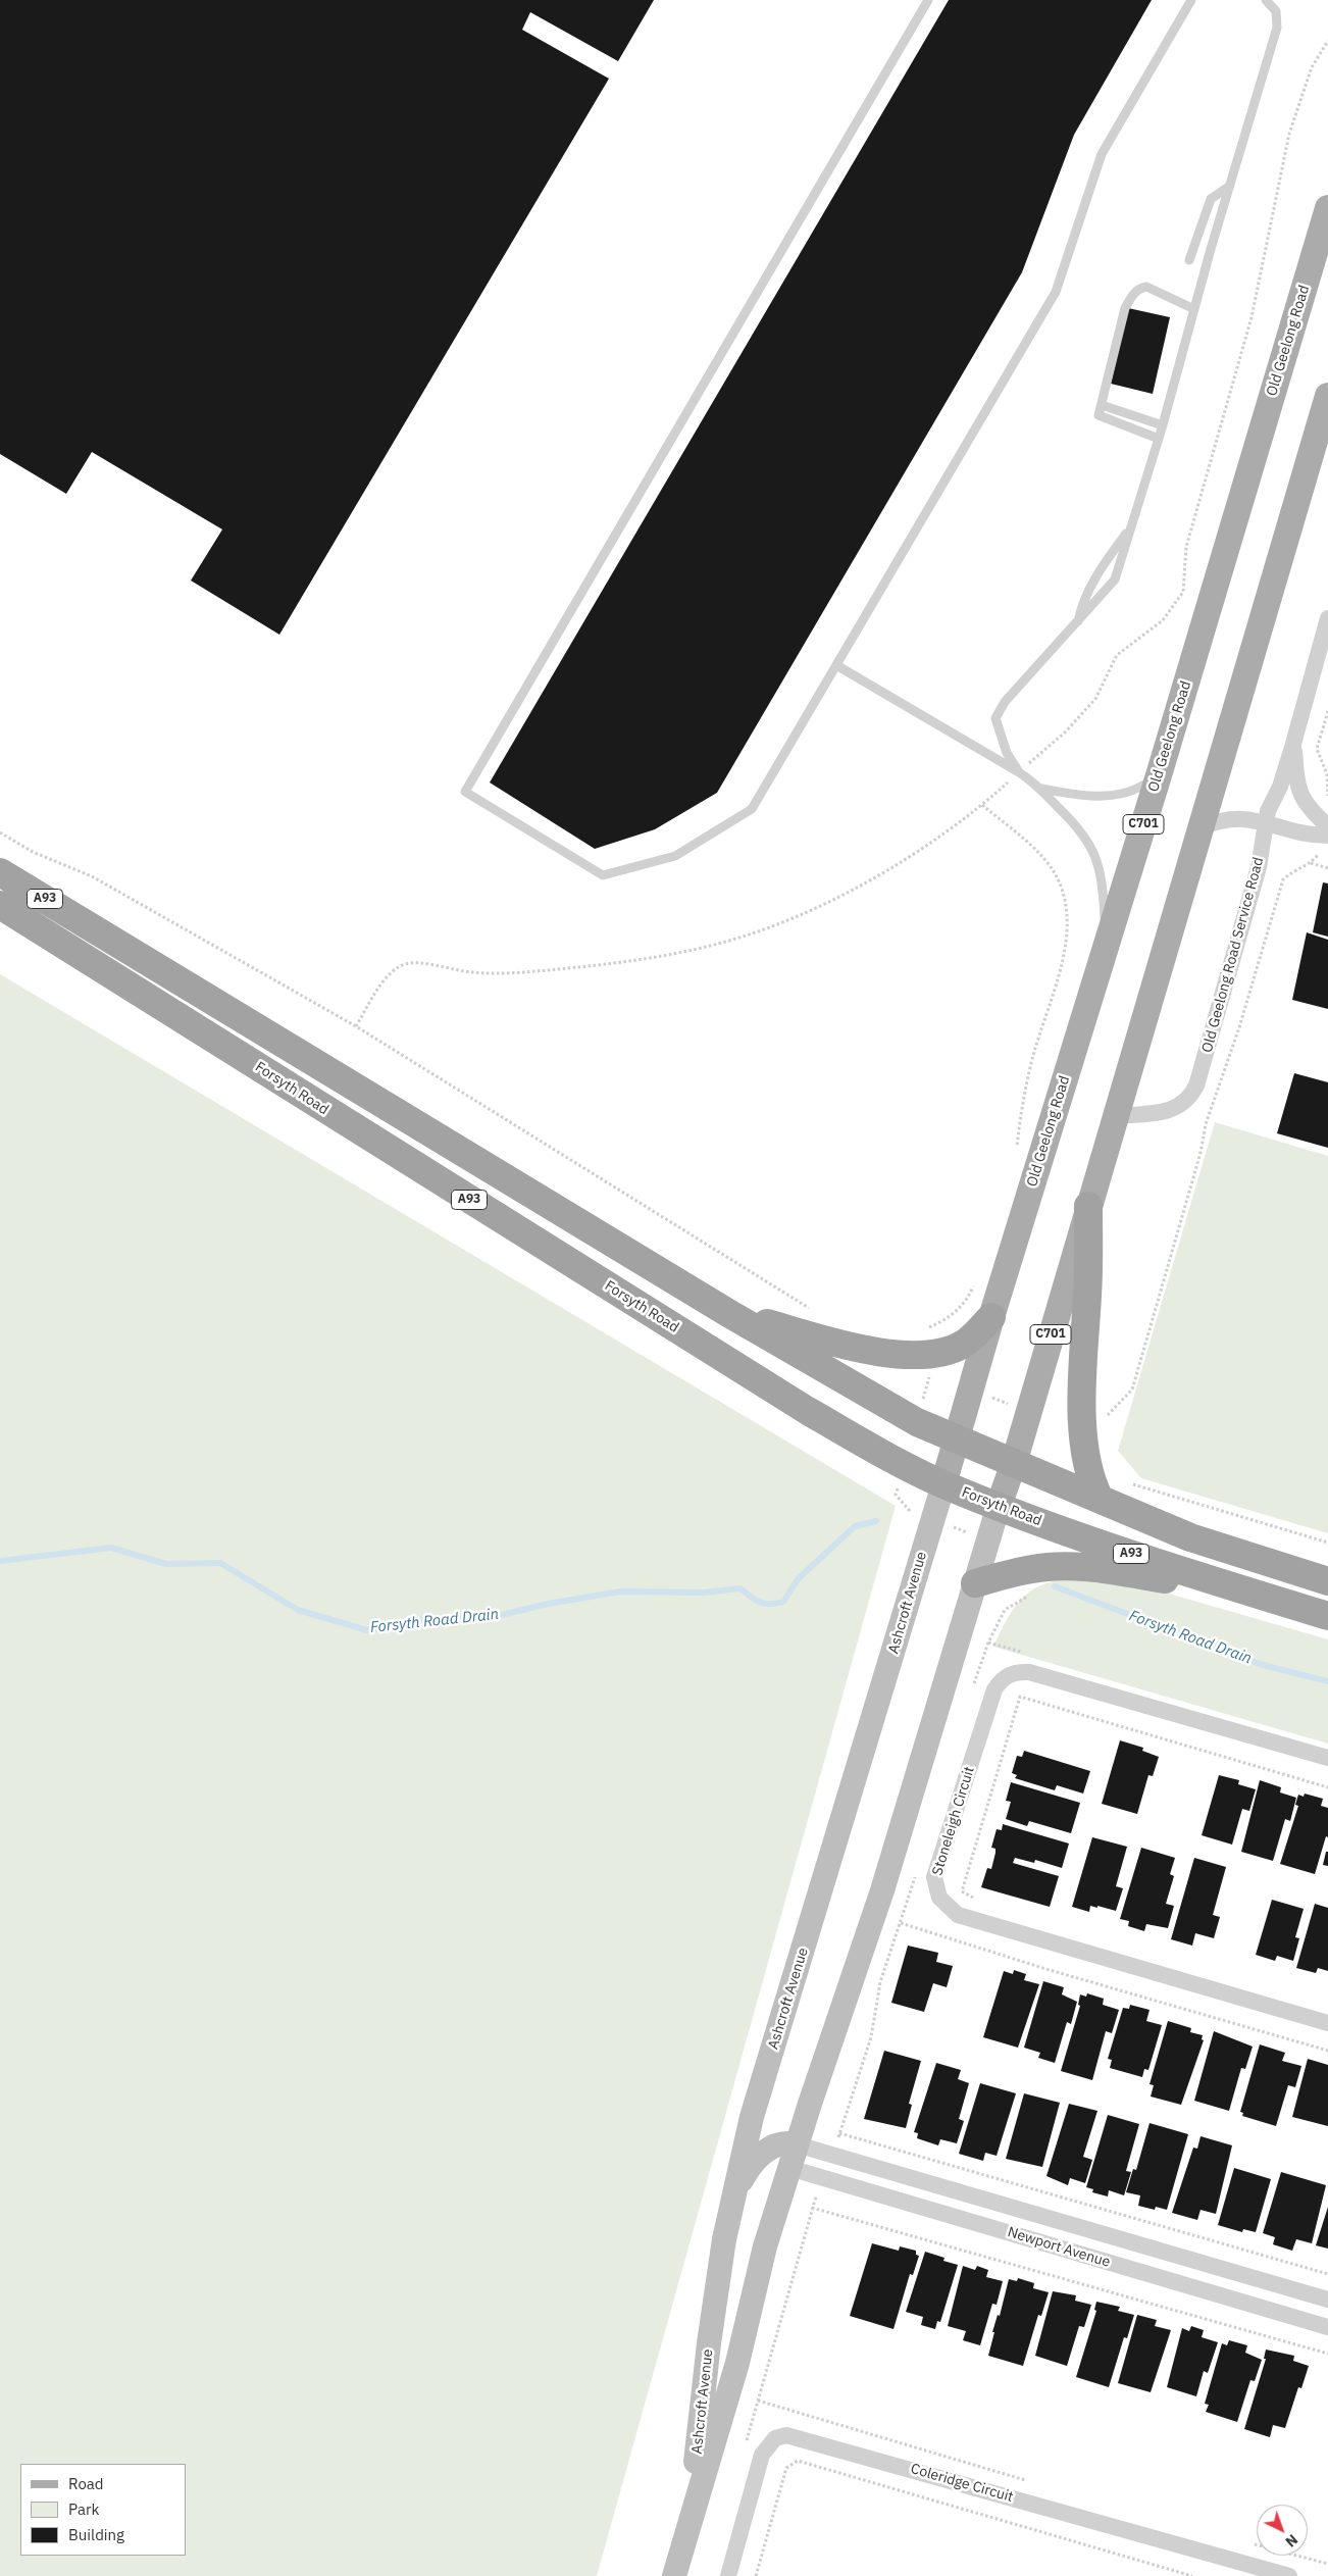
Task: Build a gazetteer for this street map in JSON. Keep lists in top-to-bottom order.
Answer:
{
  "streets": {
    "highway": ["A93", "Forsyth Road"],
    "main road": ["Old Geelong Road", "C701", "Ashcroft Avenue"],
    "street": [
      "Old Geelong Road Service Road",
      "Stoneleigh Circuit",
      "Newport Avenue",
      "Coleridge Circuit"
    ]
  },
  "crossings": [
    ["Old Geelong Road", "C701"],
    ["Old Geelong Road", "A93"],
    ["C701", "A93"],
    ["C701", "Old Geelong Road Service Road"],
    ["C701", "Forsyth Road"],
    ["C701", "Ashcroft Avenue"],
    ["Forsyth Road", "Ashcroft Avenue"],
    ["Ashcroft Avenue", "Newport Avenue"]
  ],
  "water": ["Forsyth Road Drain"],
  "legend": ["Road", "Park", "Building"],
  "north": "bottom right"
}
